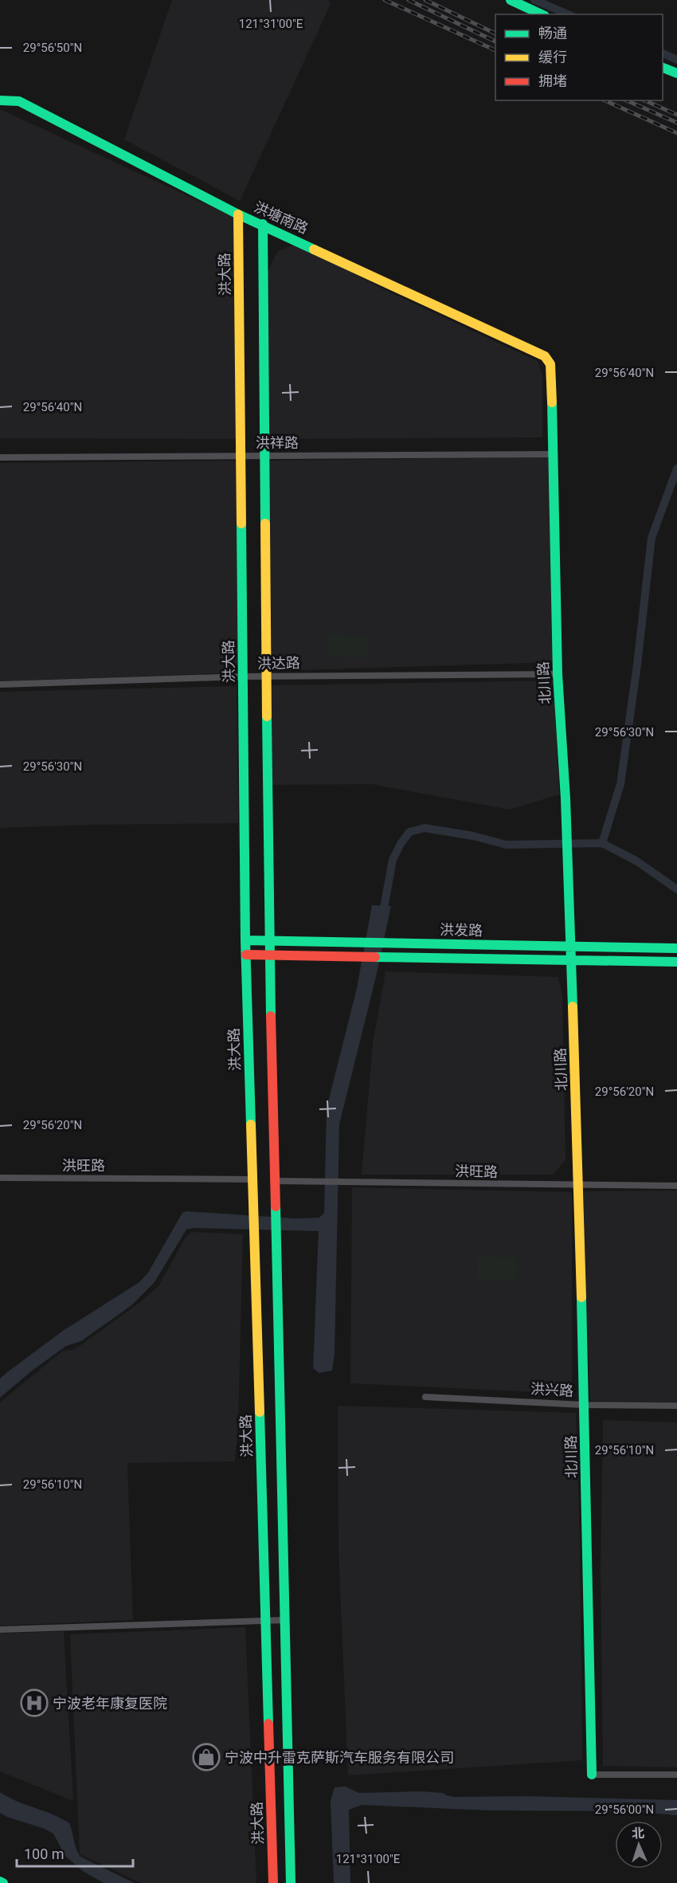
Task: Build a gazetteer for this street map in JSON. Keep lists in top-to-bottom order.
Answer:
{
  "streets": {
    "main road": [
      "洪塘南路",
      "洪大路",
      "北川路",
      "洪发路"
    ],
    "street": [
      "洪祥路",
      "洪达路",
      "洪旺路",
      "洪兴路"
    ]
  },
  "crossings": [
    ["洪塘南路", "洪大路"],
    ["洪塘南路", "北川路"],
    ["洪大路", "洪祥路"],
    ["洪大路", "洪达路"],
    ["洪大路", "洪发路"],
    ["洪大路", "洪旺路"],
    ["洪祥路", "北川路"],
    ["洪达路", "北川路"],
    ["北川路", "洪发路"],
    ["北川路", "洪旺路"],
    ["北川路", "洪兴路"]
  ],
  "places": {
    "hospital": ["宁波老年康复医院"],
    "shop": ["宁波中升雷克萨斯汽车服务有限公司"]
  },
  "legend": ["畅通", "缓行", "拥堵"],
  "scale_bar": "100 m",
  "north": "top",
  "coordinates": [
    "121°31'00\"E",
    "29°56'50\"N",
    "29°56'40\"N",
    "29°56'30\"N",
    "29°56'20\"N",
    "29°56'10\"N",
    "29°56'00\"N"
  ]
}
